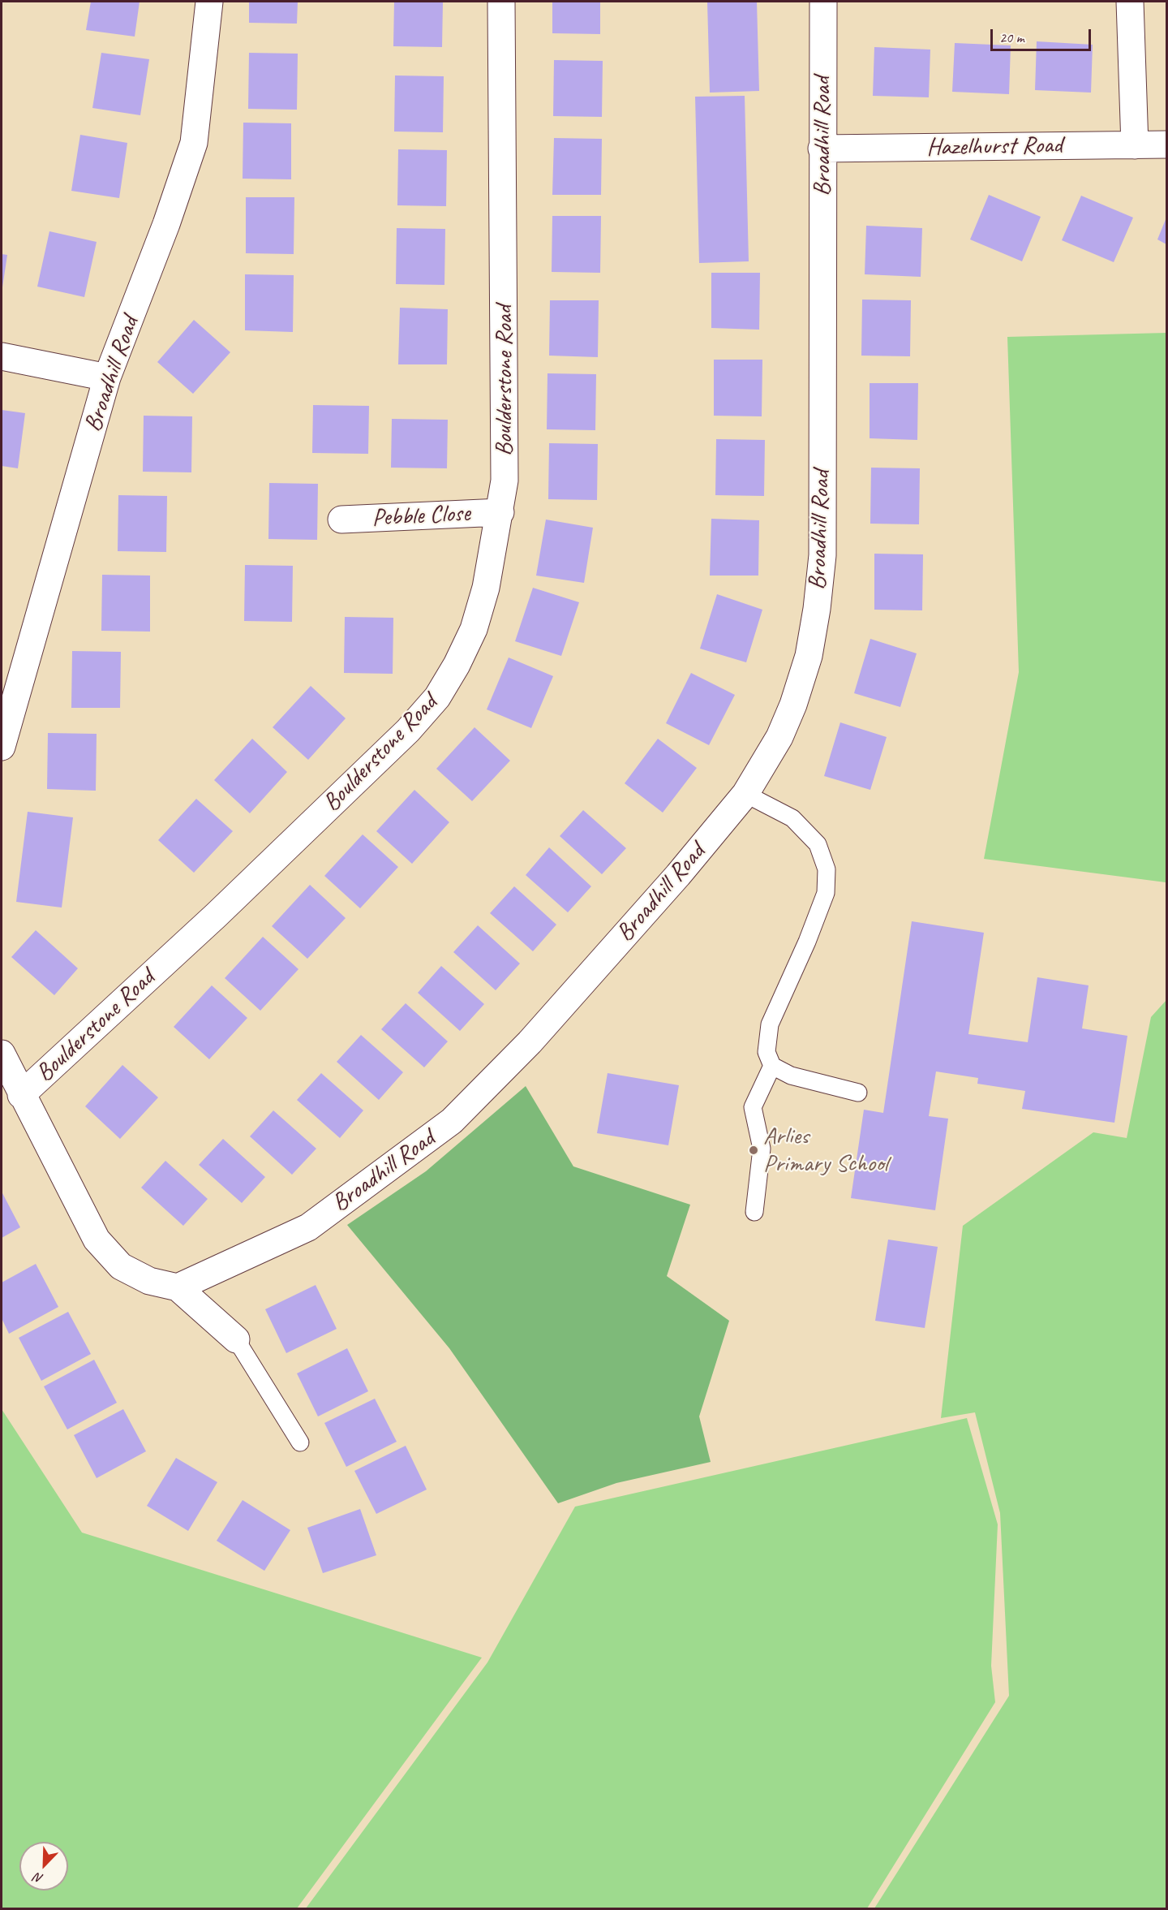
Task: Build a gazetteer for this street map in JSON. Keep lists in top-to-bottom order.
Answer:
{
  "streets": {
    "street": [
      "Broadhill Road",
      "Hazelhurst Road",
      "Boulderstone Road",
      "Pebble Close"
    ]
  },
  "crossings": [
    ["Broadhill Road", "Hazelhurst Road"],
    ["Boulderstone Road", "Pebble Close"]
  ],
  "places": ["Arlies Primary School"],
  "scale_bar": "20 m",
  "north": "bottom left"
}
